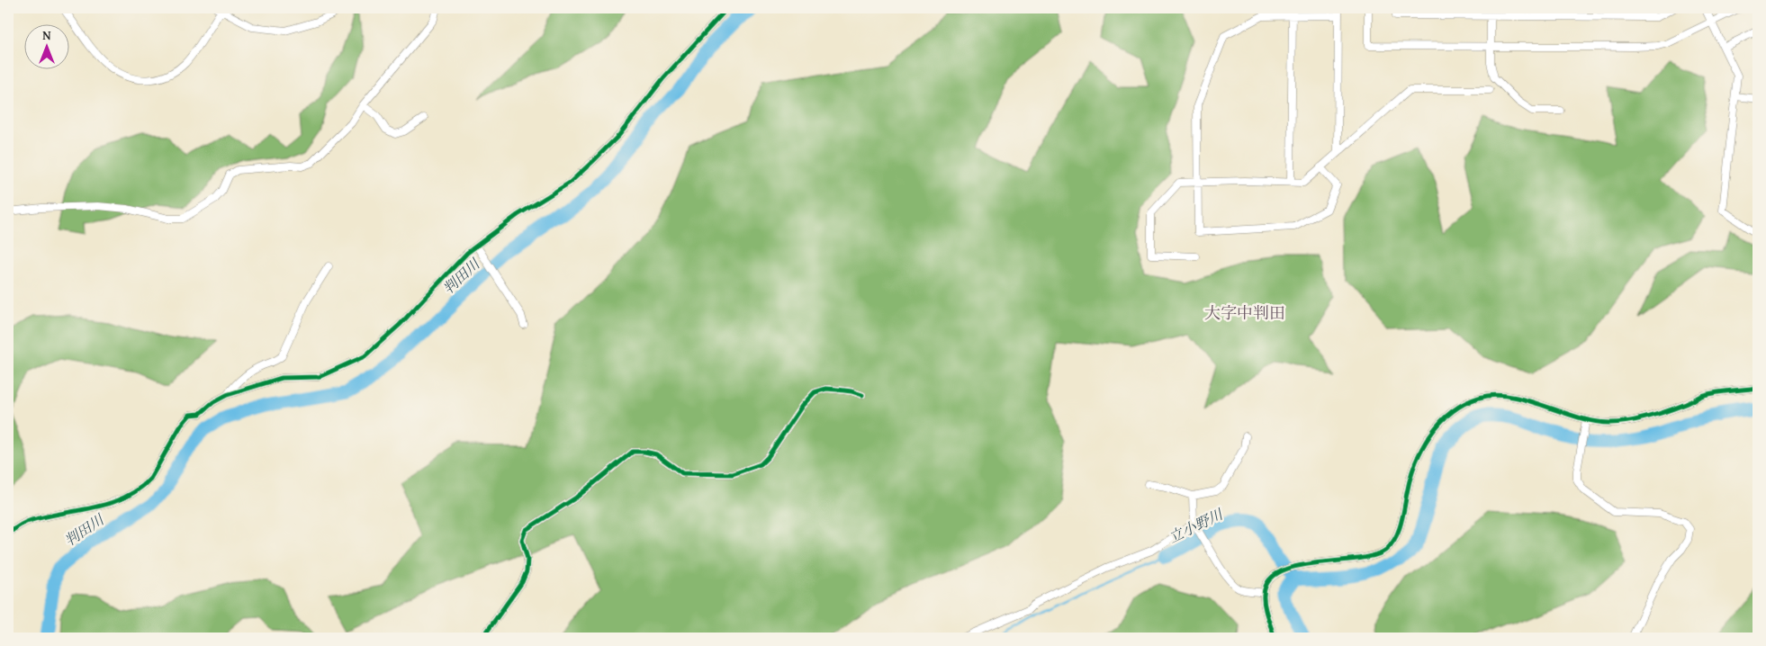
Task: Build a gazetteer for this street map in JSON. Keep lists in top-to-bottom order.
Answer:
{
  "districts": ["大字中判田"],
  "water": ["判田川", "立小野川"],
  "north": "top"
}
